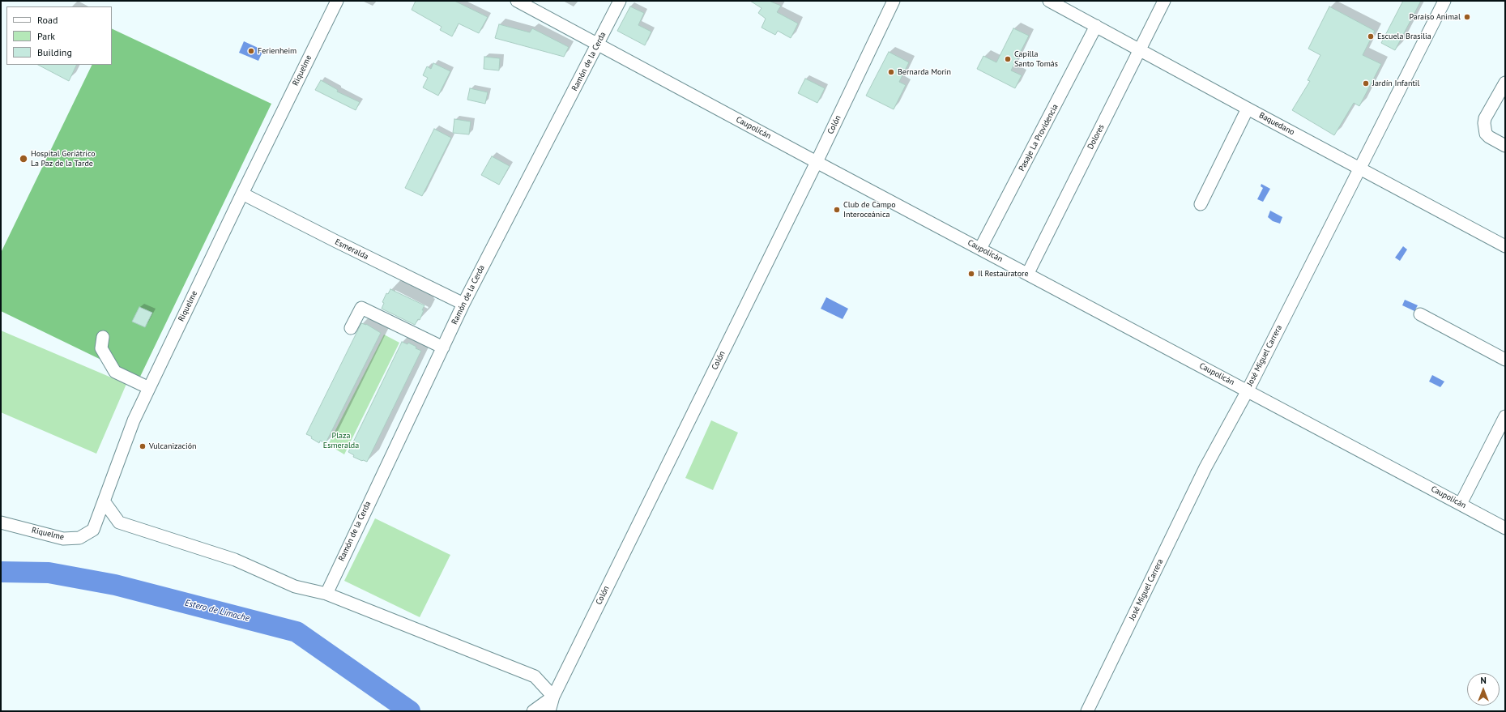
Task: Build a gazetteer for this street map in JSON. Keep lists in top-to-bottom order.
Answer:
{
  "streets": {
    "street": [
      "Ramón de la Cerda",
      "Riquelme",
      "Baquedano",
      "Colón",
      "Caupolicán",
      "Dolores",
      "Pasaje La Providencia",
      "Esmeralda",
      "José Miguel Carrera"
    ]
  },
  "crossings": [
    ["Ramón de la Cerda", "Caupolicán"],
    ["Ramón de la Cerda", "Esmeralda"],
    ["Riquelme", "Esmeralda"],
    ["Baquedano", "Dolores"],
    ["Baquedano", "Pasaje La Providencia"],
    ["Baquedano", "José Miguel Carrera"],
    ["Colón", "Caupolicán"],
    ["Caupolicán", "Dolores"],
    ["Caupolicán", "Pasaje La Providencia"],
    ["Caupolicán", "José Miguel Carrera"]
  ],
  "water": ["Estero de Limache"],
  "parks": ["Plaza Esmeralda"],
  "places": [
    "Paraíso Animal",
    "Escuela Brasilia",
    "Ferienheim",
    "Capilla Santo Tomás",
    "Bernarda Morin",
    "Jardín Infantil",
    "Hospital Geriátrico La Paz de la Tarde",
    "Club de Campo Interoceánica",
    "Il Restauratore",
    "Vulcanización"
  ],
  "legend": ["Road", "Park", "Building"],
  "north": "top"
}
